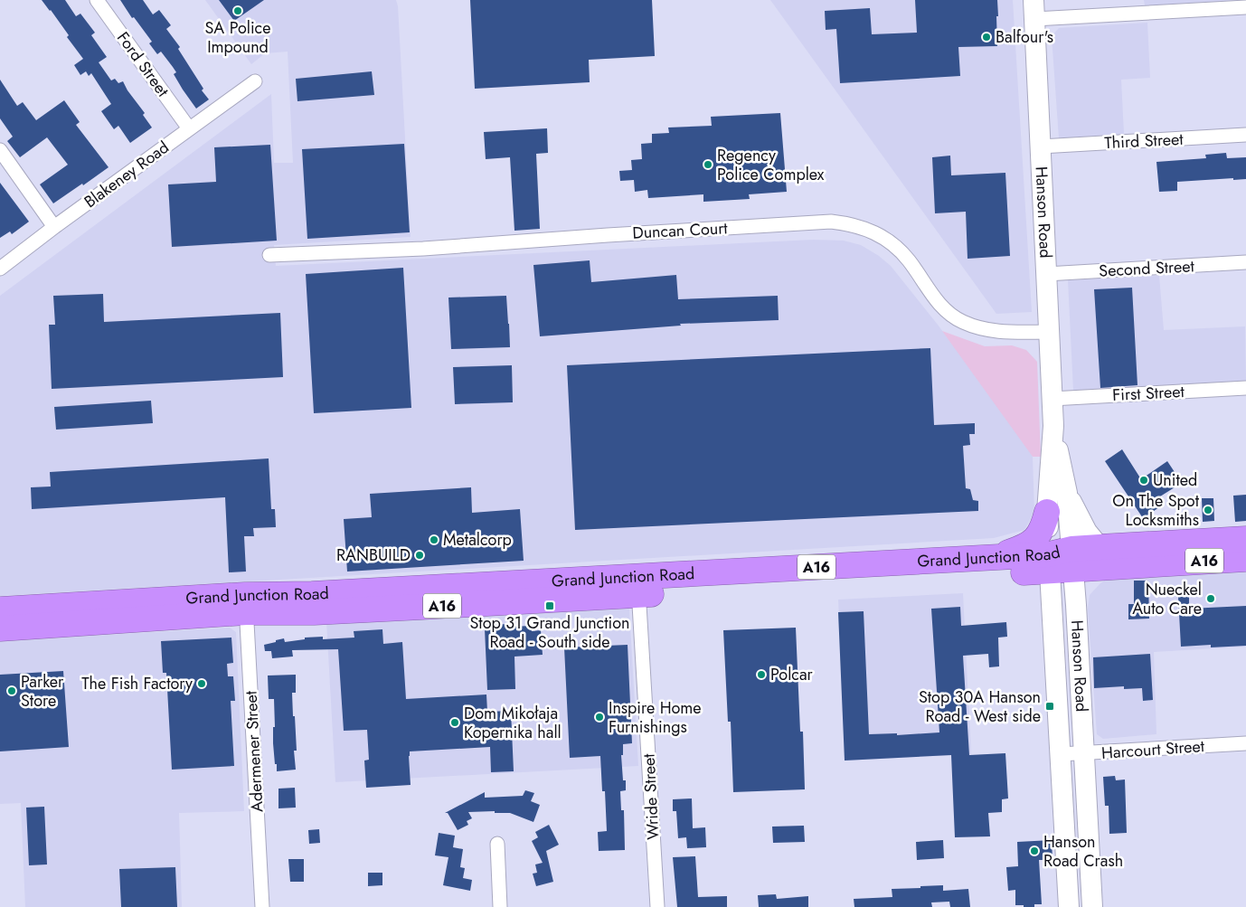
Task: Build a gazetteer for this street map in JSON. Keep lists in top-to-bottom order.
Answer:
{
  "streets": {
    "highway": ["Grand Junction Road", "A16"],
    "main road": ["Hanson Road"],
    "street": [
      "Ford Street",
      "Third Street",
      "Blakeney Road",
      "Duncan Court",
      "Second Street",
      "First Street",
      "Harcourt Street",
      "Adermener Street",
      "Wride Street"
    ]
  },
  "crossings": [
    ["Ford Street", "Blakeney Road"],
    ["Third Street", "Hanson Road"],
    ["Hanson Road", "Duncan Court"],
    ["Hanson Road", "Second Street"],
    ["Hanson Road", "First Street"],
    ["Hanson Road", "Grand Junction Road"],
    ["Hanson Road", "Harcourt Street"],
    ["Grand Junction Road", "Adermener Street"],
    ["Grand Junction Road", "Wride Street"]
  ],
  "places": {
    "other": [
      "SA Police Impound",
      "Balfour's",
      "Regency Police Complex",
      "United",
      "On The Spot Locksmiths",
      "Metalcorp",
      "RANBUILD",
      "Nueckel Auto Care",
      "Polcar",
      "The Fish Factory",
      "Parker Store",
      "Inspire Home Furnishings",
      "Dom Mikołaja Kopernika hall",
      "Hanson Road Crash"
    ],
    "transit": ["Stop 31 Grand Junction Road - South side", "Stop 30A Hanson Road - West side"]
  }
}
